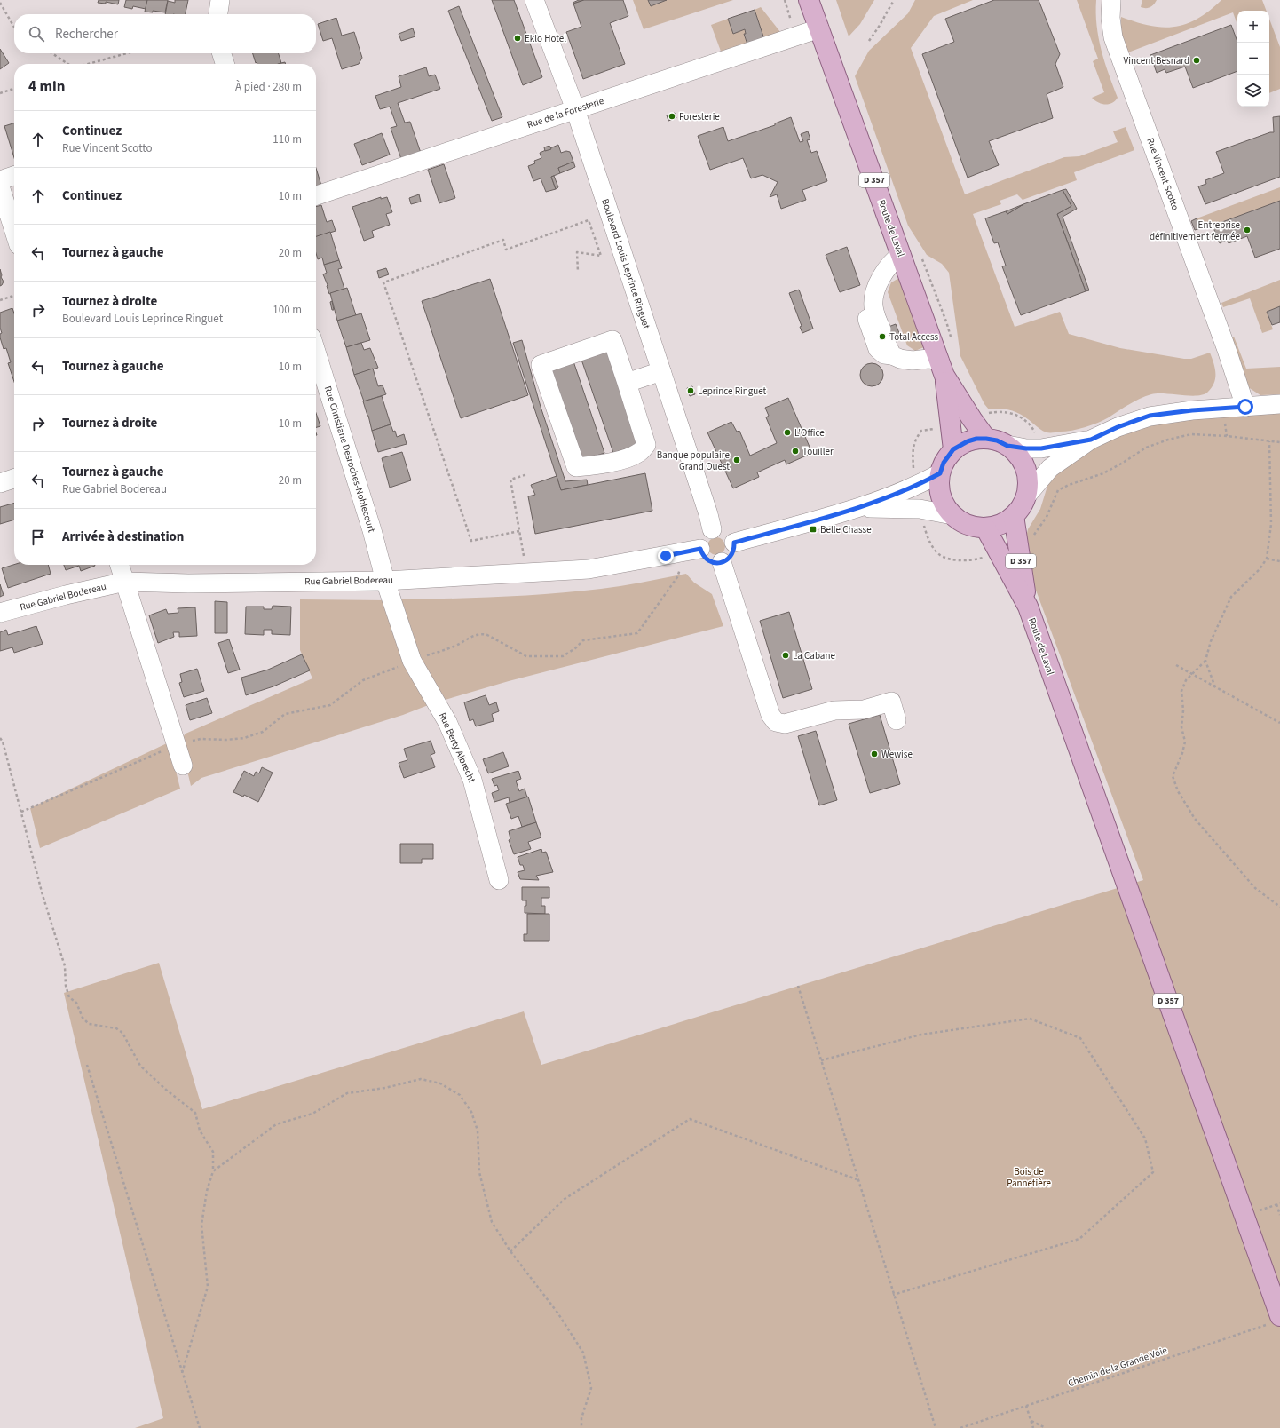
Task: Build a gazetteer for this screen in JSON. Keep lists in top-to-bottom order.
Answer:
{
  "streets": {
    "main road": ["D 357", "Route de Laval"],
    "street": [
      "Rue de la Foresterie",
      "Rue Vincent Scotto",
      "Boulevard Louis Leprince Ringuet",
      "Rue Christiane Desroches-Noblecourt",
      "Rue Gabriel Bodereau",
      "Rue Berty Albrecht"
    ],
    "path": ["Chemin de la Grande Voie"]
  },
  "crossings": [
    ["Rue de la Foresterie", "Route de Laval"],
    ["Rue de la Foresterie", "Boulevard Louis Leprince Ringuet"],
    ["Route de Laval", "Chemin de la Grande Voie"],
    ["Boulevard Louis Leprince Ringuet", "Rue Gabriel Bodereau"],
    ["Rue Christiane Desroches-Noblecourt", "Rue Gabriel Bodereau"],
    ["Rue Christiane Desroches-Noblecourt", "Rue Berty Albrecht"],
    ["Rue Gabriel Bodereau", "Rue Berty Albrecht"]
  ],
  "parks": ["Bois de Pannetière"],
  "places": {
    "other": [
      "Eklo Hotel",
      "Vincent Besnard",
      "Foresterie",
      "Entreprise définitivement fermée",
      "Total Access",
      "Leprince Ringuet",
      "L'Office",
      "Touiller",
      "Banque populaire Grand Ouest",
      "La Cabane",
      "Wewise"
    ],
    "transit": ["Belle Chasse"]
  },
  "page": {
    "map_buttons": ["+", "−"],
    "search": "Rechercher",
    "heading": ["4 min", "À pied · 280 m"],
    "list": [
      ["Continuez", "Rue Vincent Scotto", "110 m"],
      ["Continuez", "10 m"],
      ["Tournez à gauche", "20 m"],
      ["Tournez à droite", "Boulevard Louis Leprince Ringuet", "100 m"],
      ["Tournez à gauche", "10 m"],
      ["Tournez à droite", "10 m"],
      ["Tournez à gauche", "Rue Gabriel Bodereau", "20 m"],
      "Arrivée à destination"
    ]
  }
}
